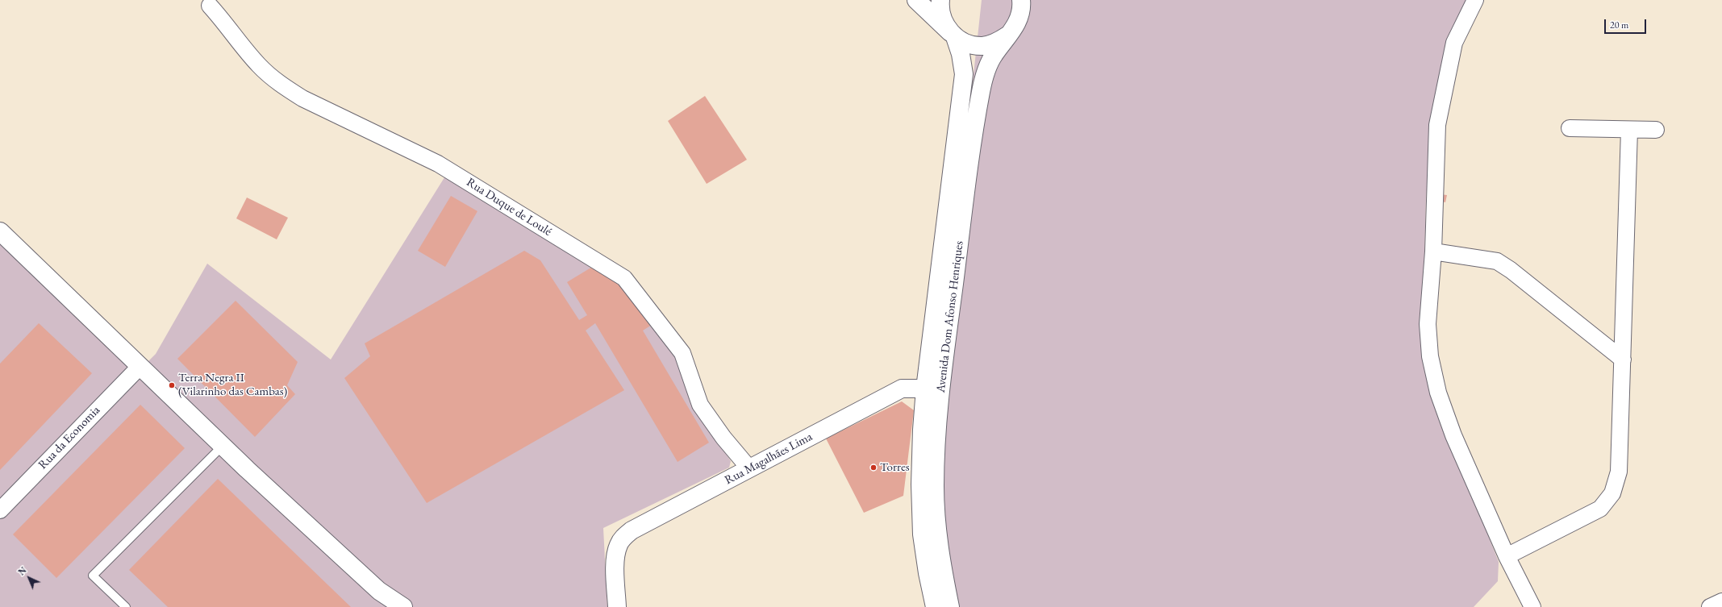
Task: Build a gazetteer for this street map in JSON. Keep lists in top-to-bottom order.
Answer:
{
  "streets": {
    "main road": ["Avenida Dom Afonso Henriques", "Rua Magalhães Lima"],
    "street": ["Rua Duque de Loulé", "Rua da Economia"]
  },
  "crossings": [
    ["Rua Duque de Loulé", "Rua Magalhães Lima"],
    ["Avenida Dom Afonso Henriques", "Rua Magalhães Lima"]
  ],
  "places": ["Terra Negra II (Vilarinho das Cambas)", "Torres"],
  "scale_bar": "20 m",
  "north": "top left"
}
